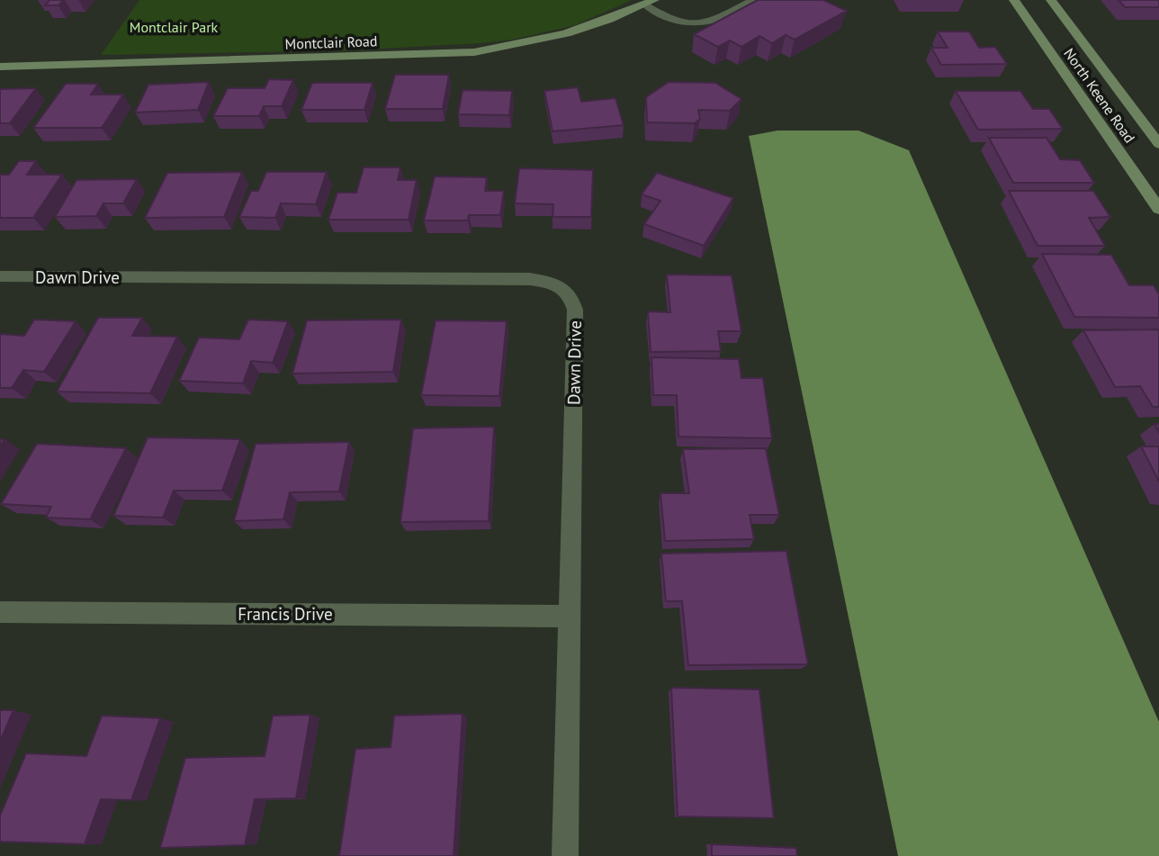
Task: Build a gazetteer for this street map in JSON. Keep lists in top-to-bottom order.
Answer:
{
  "streets": {
    "street": [
      "Montclair Road",
      "North Keene Road",
      "Dawn Drive",
      "Francis Drive"
    ]
  },
  "crossings": [
    ["Dawn Drive", "Francis Drive"]
  ],
  "parks": ["Montclair Park"]
}
